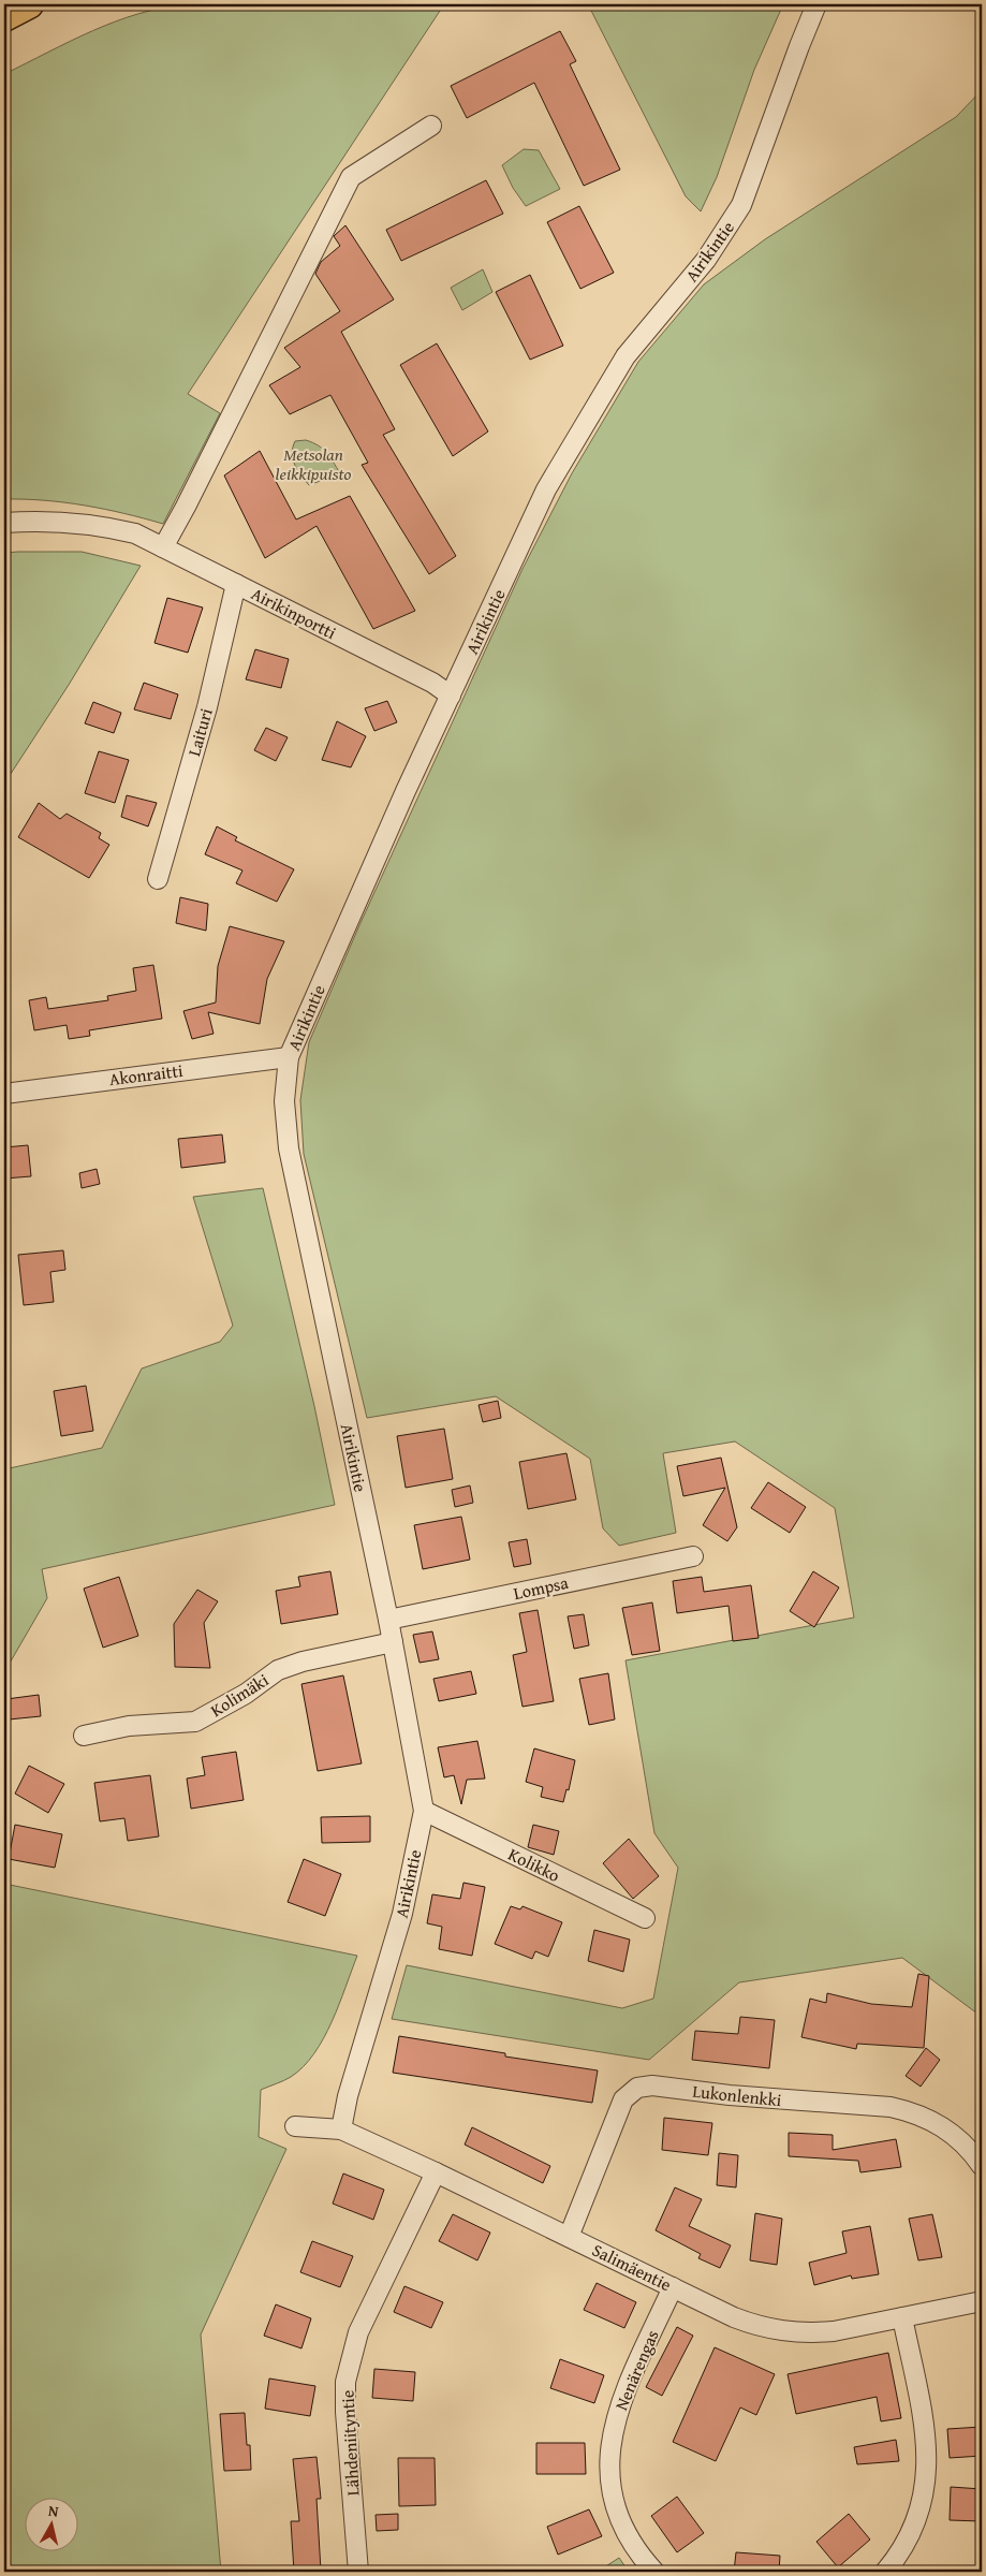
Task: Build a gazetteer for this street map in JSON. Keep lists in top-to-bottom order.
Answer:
{
  "streets": {
    "street": [
      "Airikintie",
      "Airikinportti",
      "Laituri",
      "Akonraitti",
      "Lompsa",
      "Kolimäki",
      "Kolikko",
      "Lukonlenkki",
      "Salimäentie",
      "Nenärengas",
      "Lähdeniityntie"
    ]
  },
  "crossings": [
    ["Airikintie", "Airikinportti"],
    ["Airikintie", "Akonraitti"],
    ["Airikintie", "Lompsa"],
    ["Airikintie", "Kolimäki"],
    ["Airikintie", "Kolikko"],
    ["Airikintie", "Salimäentie"],
    ["Airikinportti", "Laituri"],
    ["Lukonlenkki", "Salimäentie"],
    ["Salimäentie", "Nenärengas"],
    ["Salimäentie", "Lähdeniityntie"]
  ],
  "parks": ["Metsolan leikkipuisto"],
  "north": "top"
}
